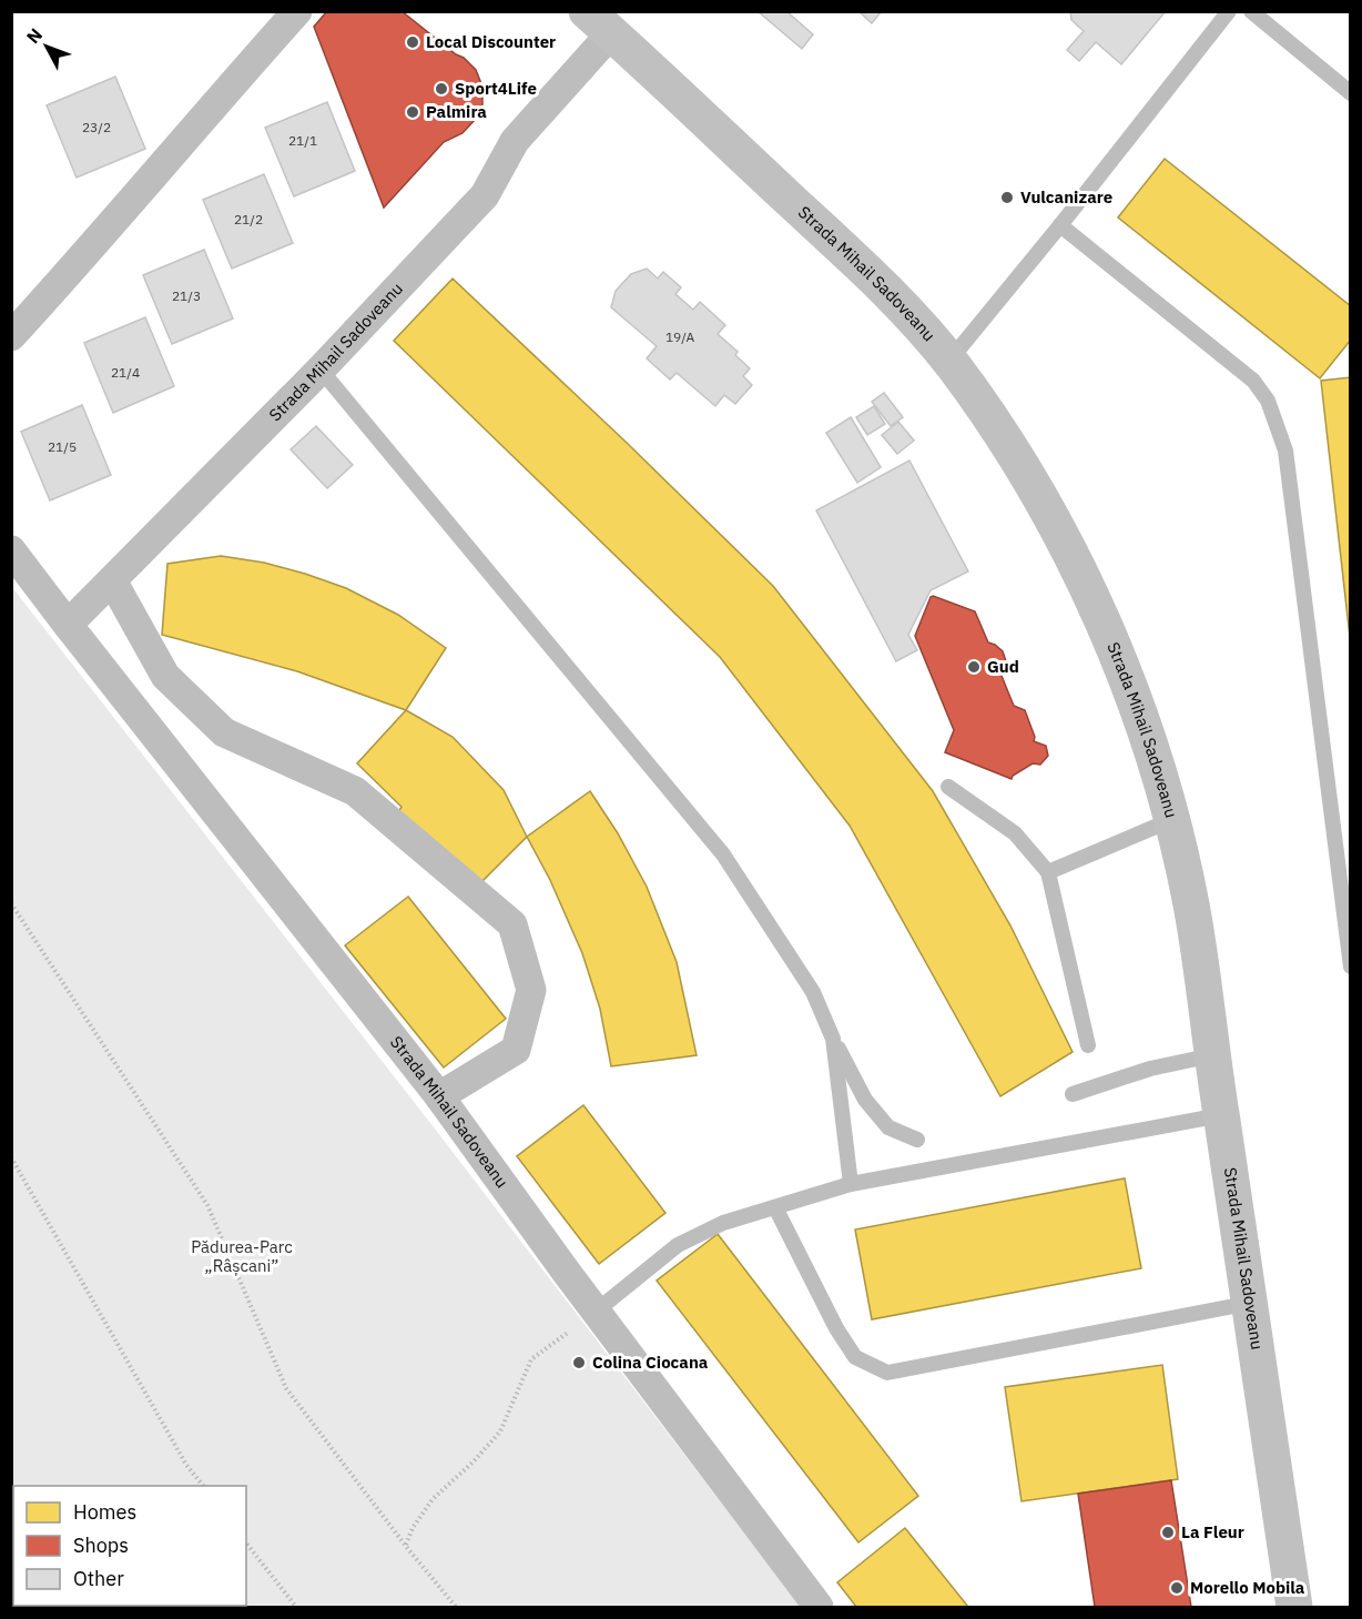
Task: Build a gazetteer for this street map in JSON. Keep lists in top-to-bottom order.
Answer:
{
  "streets": {
    "main road": ["Strada Mihail Sadoveanu"]
  },
  "parks": ["Pădurea-Parc „Râșcani”"],
  "places": [
    "Local Discounter",
    "Sport4Life",
    "Palmira",
    "Vulcanizare",
    "Gud",
    "Colina Ciocana",
    "La Fleur",
    "Morello Mobila"
  ],
  "house_numbers": [
    "23/2",
    "21/1",
    "21/2",
    "21/3",
    "19/A",
    "21/4",
    "21/5"
  ],
  "legend": ["Homes", "Shops", "Other"],
  "north": "top left"
}
